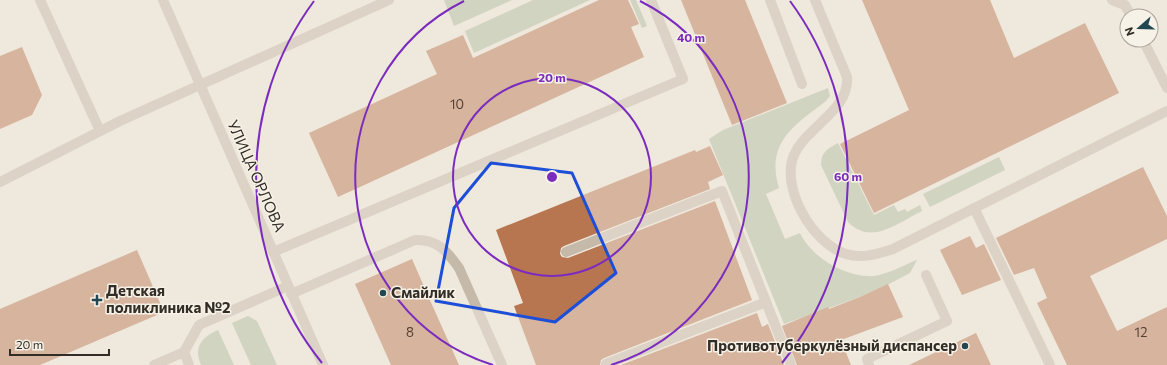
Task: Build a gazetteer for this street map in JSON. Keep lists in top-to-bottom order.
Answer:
{
  "streets": {
    "street": ["УЛИЦА ОРЛОВА"]
  },
  "places": {
    "other": ["Смайлик", "Противотуберкулёзный диспансер"],
    "health": ["Детская поликлиника №2"]
  },
  "house_numbers": ["10", "8", "12"],
  "scale_bar": "20 m",
  "north": "left",
  "rings": ["40 m", "20 m", "60 m"]
}
